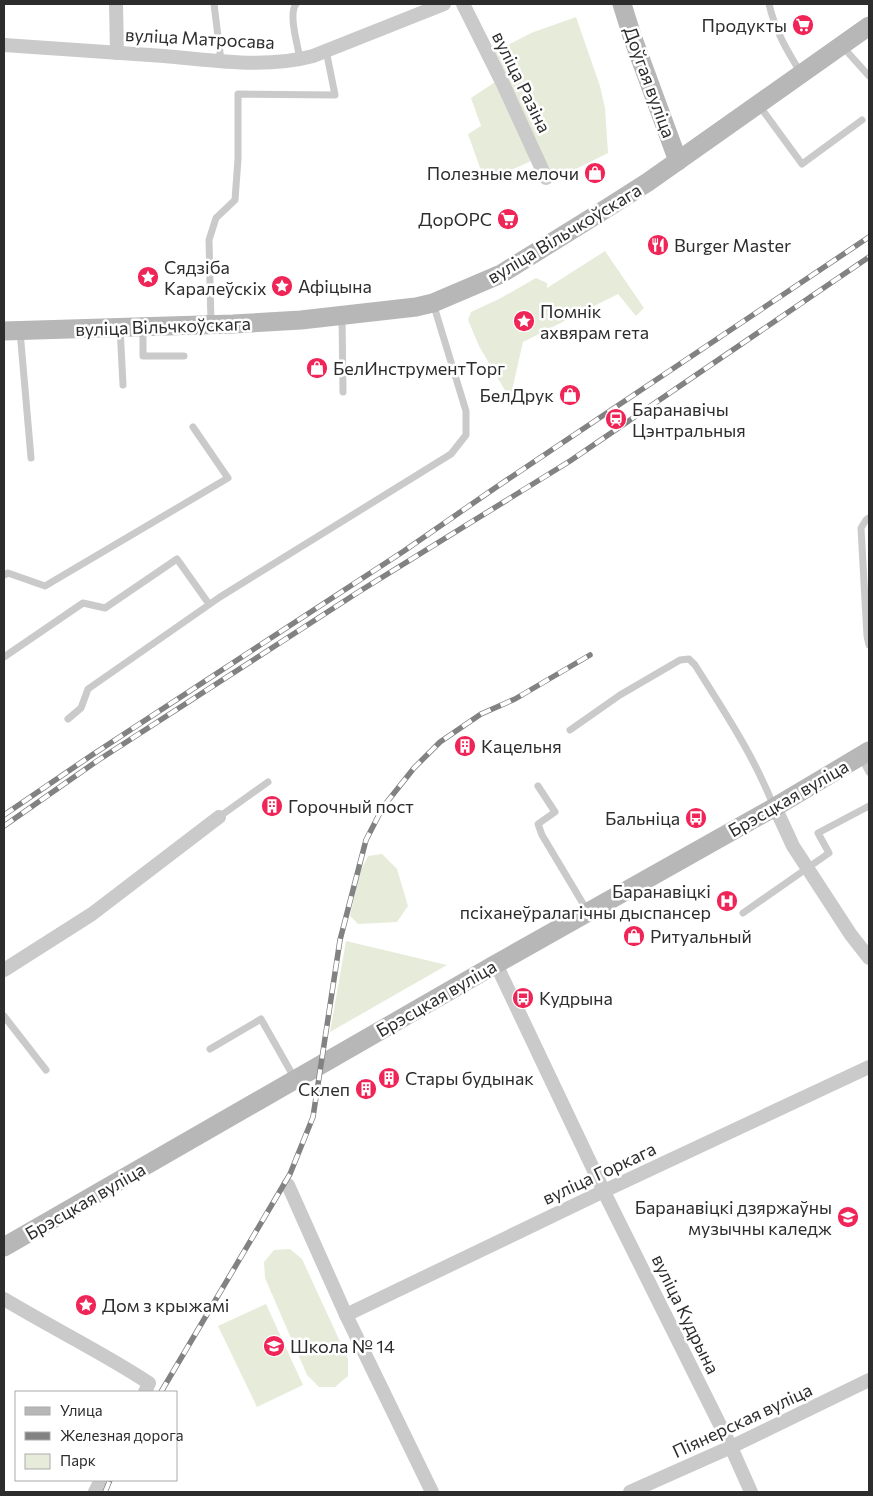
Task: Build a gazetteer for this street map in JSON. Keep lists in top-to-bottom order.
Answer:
{
  "streets": {
    "main road": ["Доўгая вуліца", "вуліца Вільчкоўскага", "Брэсцкая вуліца"],
    "street": [
      "вуліца Матросава",
      "вуліца Разіна",
      "вуліца Горкага",
      "вуліца Кудрына",
      "Піянерская вуліца"
    ]
  },
  "crossings": [
    ["Доўгая вуліца", "вуліца Вільчкоўскага"],
    ["Брэсцкая вуліца", "вуліца Кудрына"],
    ["вуліца Горкага", "вуліца Кудрына"],
    ["вуліца Кудрына", "Піянерская вуліца"]
  ],
  "places": {
    "supermarket": ["Продукты", "ДорОРС"],
    "shop": [
      "Полезные мелочи",
      "БелИнструментТорг",
      "БелДрук",
      "Ритуальный"
    ],
    "restaurant": ["Burger Master"],
    "place": [
      "Сядзіба Каралеўскіх",
      "Афіцына",
      "Помнік ахвярам гета",
      "Дом з крыжамі"
    ],
    "station": ["Баранавічы Цэнтральныя"],
    "building": [
      "Кацельня",
      "Горочный пост",
      "Стары будынак",
      "Склеп"
    ],
    "bus stop": ["Бальніца", "Кудрына"],
    "hospital": ["Баранавіцкі псіханеўралагічны дыспансер"],
    "school or university": ["Баранавіцкі дзяржаўны музычны каледж", "Школа № 14"]
  },
  "legend": ["Улица", "Железная дорога", "Парк"]
}
